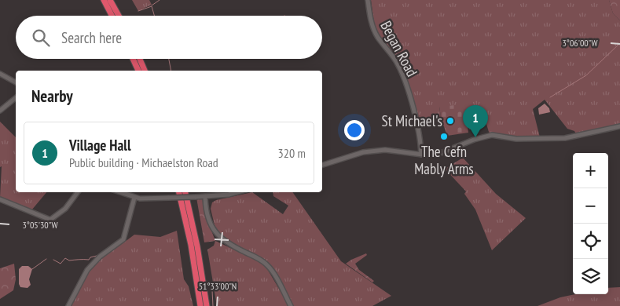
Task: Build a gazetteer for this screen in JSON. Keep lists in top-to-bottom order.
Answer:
{
  "streets": {
    "street": ["Began Road"]
  },
  "places": ["St Michael's", "The Cefn Mably Arms"],
  "page": {
    "search": "Search here",
    "heading": "Nearby",
    "pins": "1",
    "list": [
      {
        "mark": "1",
        "name": "Village Hall",
        "note": "Public building · Michaelston Road",
        "value": "320 m"
      }
    ],
    "map_buttons": ["+", "−"]
  },
  "coordinates": ["3°06'00\"W", "3°05'30\"W", "51°33'00\"N"]
}
